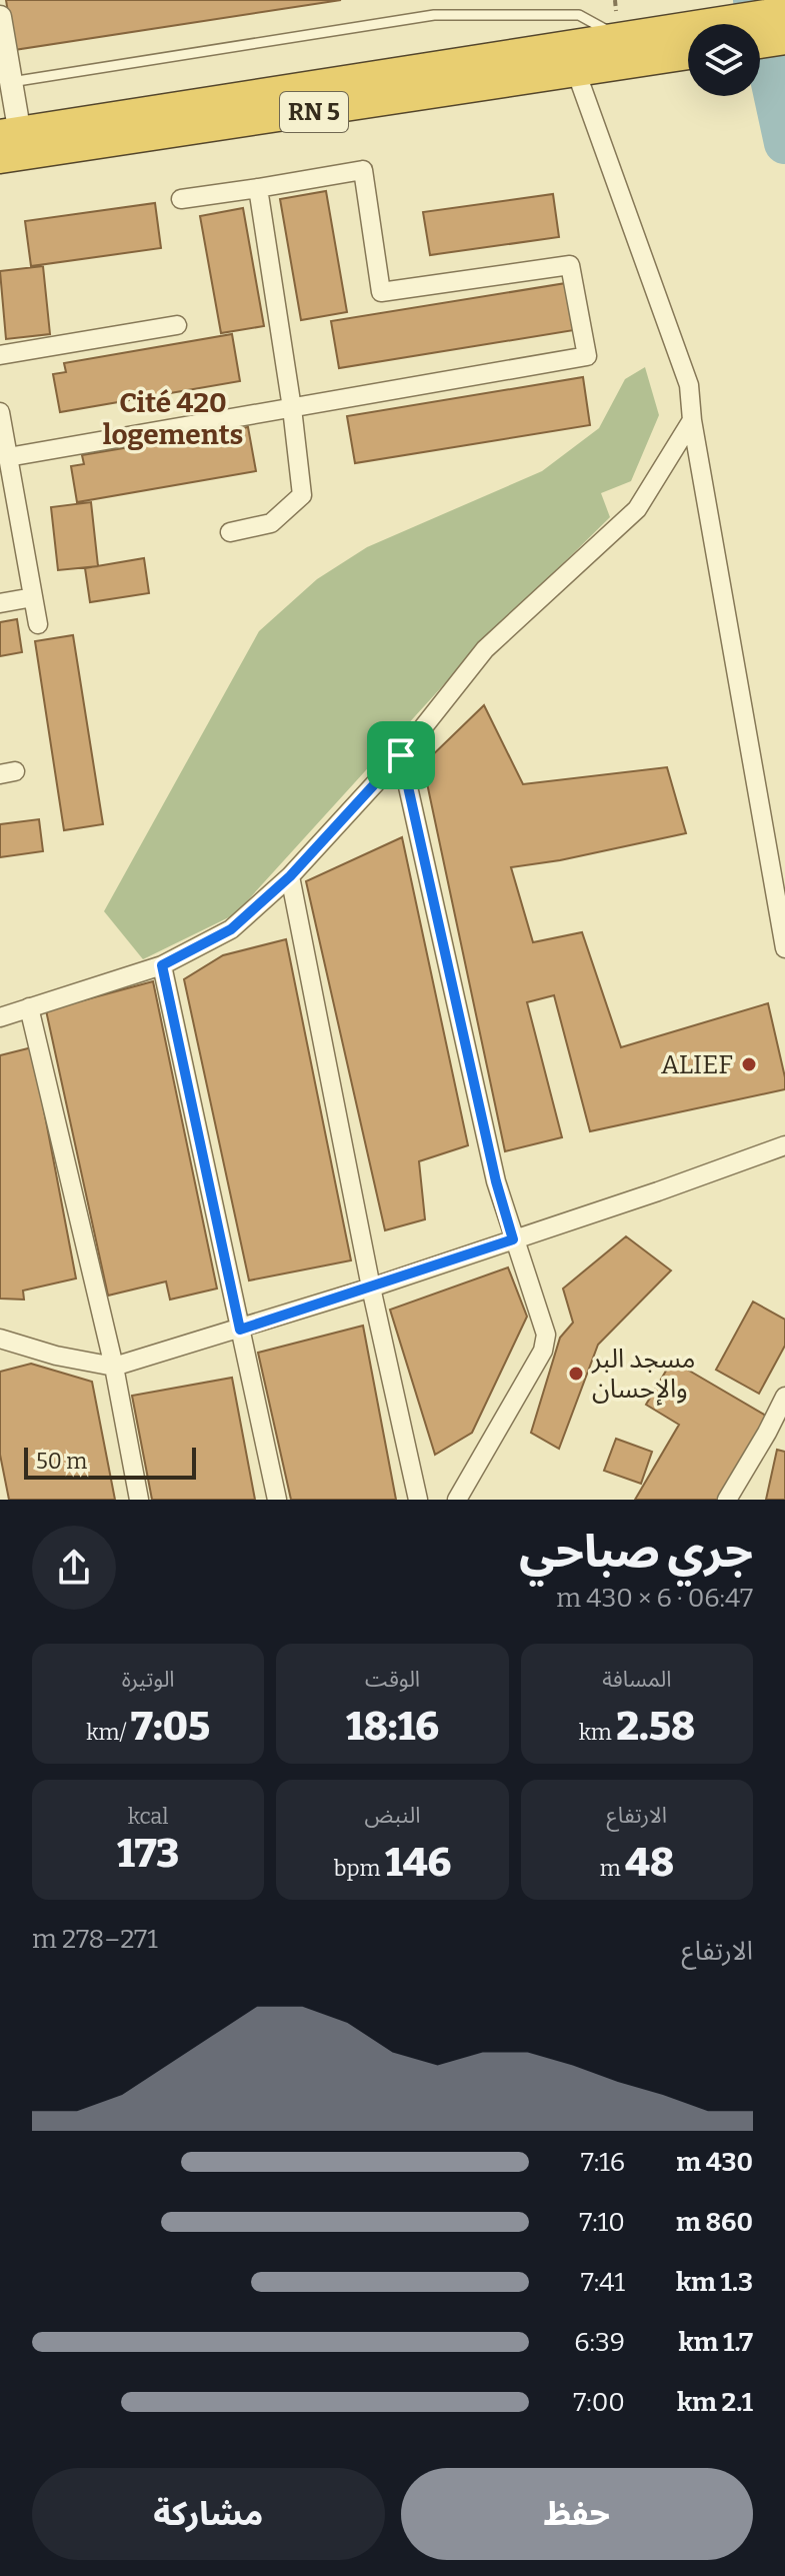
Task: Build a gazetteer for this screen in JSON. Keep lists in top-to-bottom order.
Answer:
{
  "streets": {
    "highway": ["RN 5"]
  },
  "districts": ["Cité 420 logements"],
  "places": ["ALIEF", "مسجد البر والإحسان"],
  "scale_bar": "50 m",
  "page": {
    "scale": "50 m",
    "heading": ["جري صباحي", "06:47 · 6 × 430 m"],
    "stats": [
      ["المسافة", "2.58 km"],
      ["الوقت", "18:16"],
      ["الوتيرة", "7:05 /km"],
      ["الارتفاع", "48 m"],
      ["النبض", "146 bpm"],
      ["kcal", "173"]
    ],
    "chart": ["الارتفاع", "271–278 m"],
    "list": [
      {
        "name": "430 m",
        "note": "7:16"
      },
      {
        "name": "860 m",
        "note": "7:10"
      },
      {
        "name": "1.3 km",
        "note": "7:41"
      },
      {
        "name": "1.7 km",
        "note": "6:39"
      },
      {
        "name": "2.1 km",
        "note": "7:00"
      }
    ],
    "buttons": ["حفظ", "مشاركة"]
  }
}
